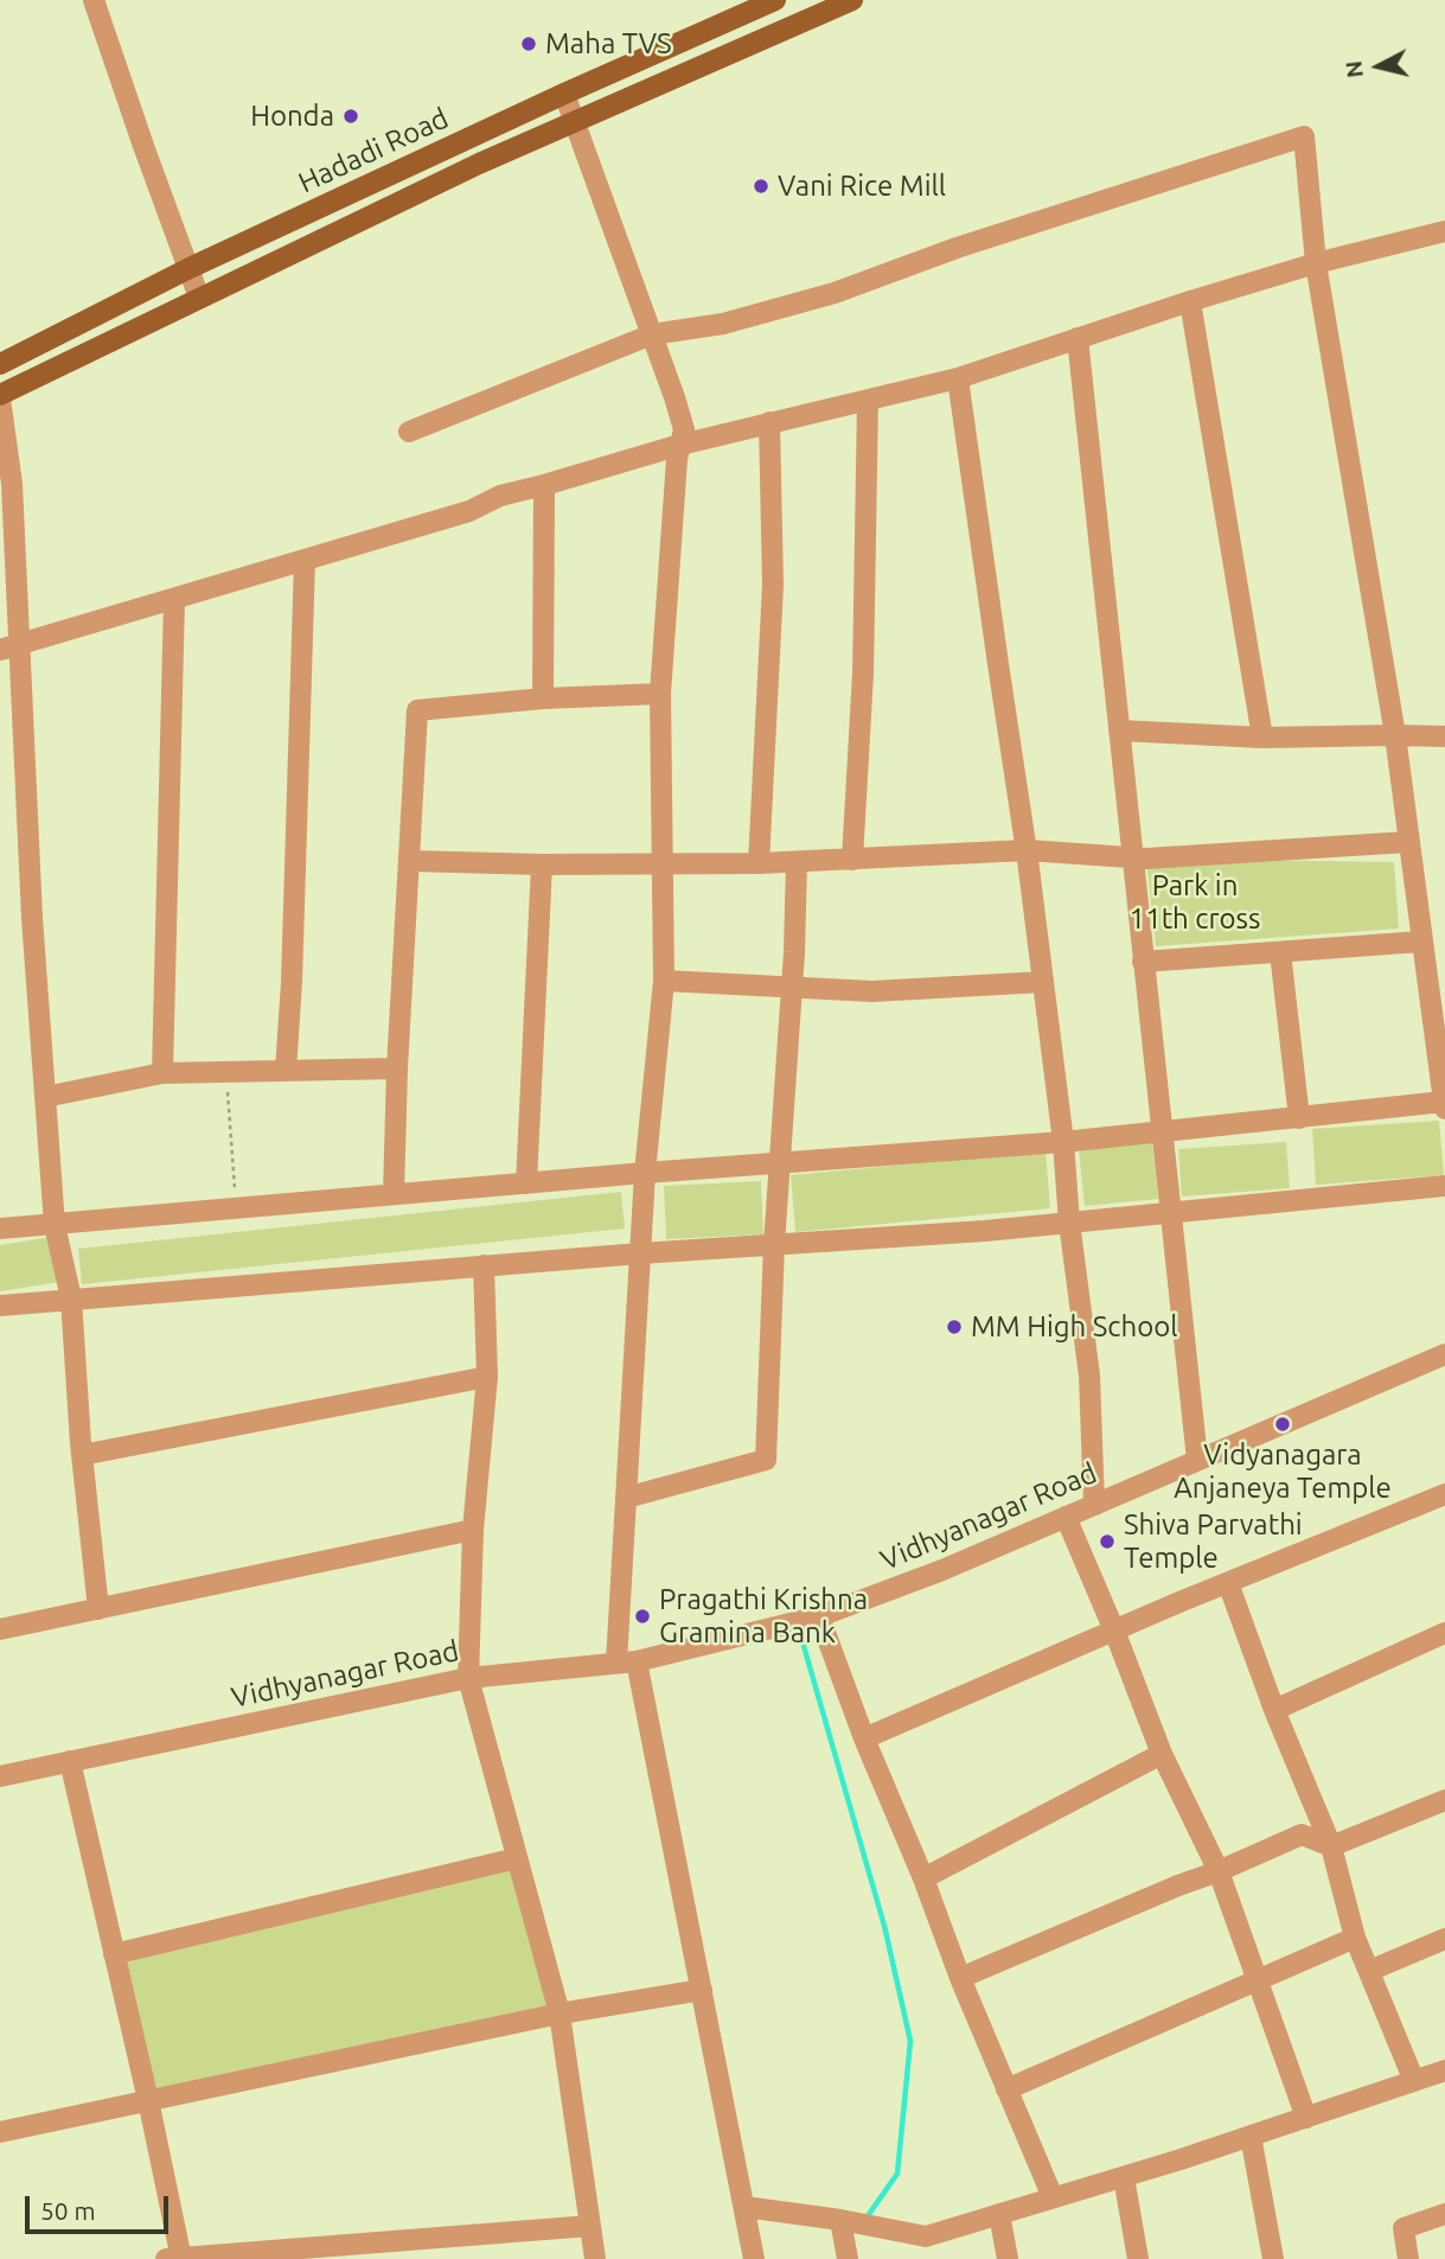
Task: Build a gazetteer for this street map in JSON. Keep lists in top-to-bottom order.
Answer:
{
  "streets": {
    "main road": ["Hadadi Road"],
    "street": ["Vidhyanagar Road"]
  },
  "parks": ["Park in 11th cross"],
  "places": [
    "Maha TVS",
    "Honda",
    "Vani Rice Mill",
    "MM High School",
    "Vidyanagara Anjaneya Temple",
    "Shiva Parvathi Temple",
    "Pragathi Krishna Gramina Bank"
  ],
  "scale_bar": "50 m",
  "north": "left"
}
